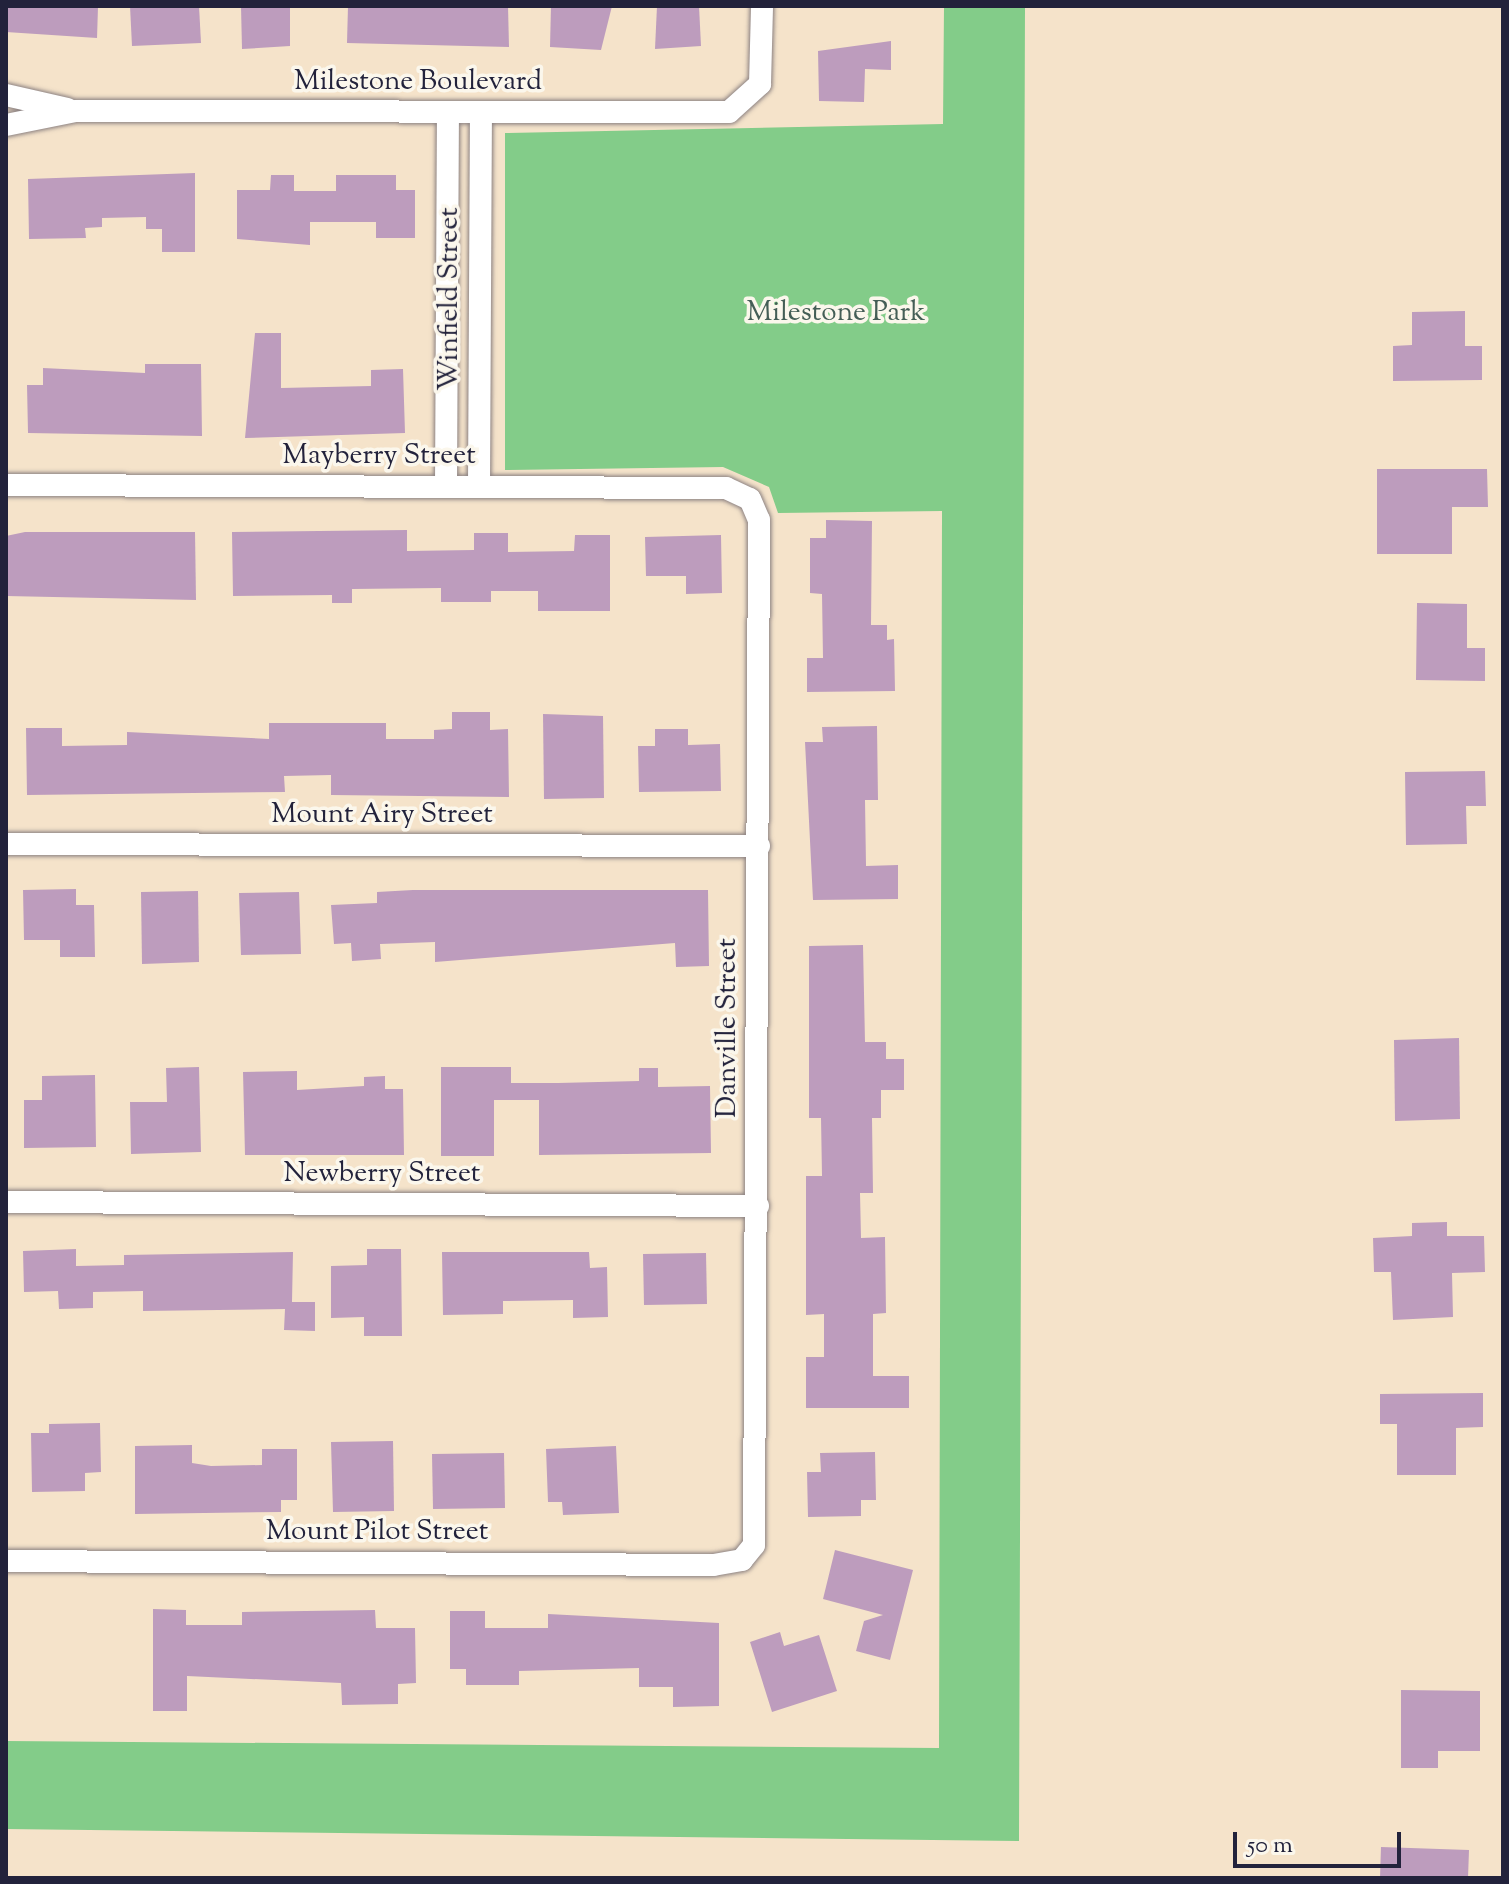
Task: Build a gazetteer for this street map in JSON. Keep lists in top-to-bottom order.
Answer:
{
  "streets": {
    "street": [
      "Milestone Boulevard",
      "Winfield Street",
      "Mayberry Street",
      "Mount Airy Street",
      "Danville Street",
      "Newberry Street",
      "Mount Pilot Street"
    ]
  },
  "crossings": [
    ["Milestone Boulevard", "Winfield Street"],
    ["Winfield Street", "Mayberry Street"],
    ["Mayberry Street", "Danville Street"],
    ["Mount Airy Street", "Danville Street"],
    ["Danville Street", "Newberry Street"],
    ["Danville Street", "Mount Pilot Street"]
  ],
  "parks": ["Milestone Park"],
  "scale_bar": "50 m"
}
